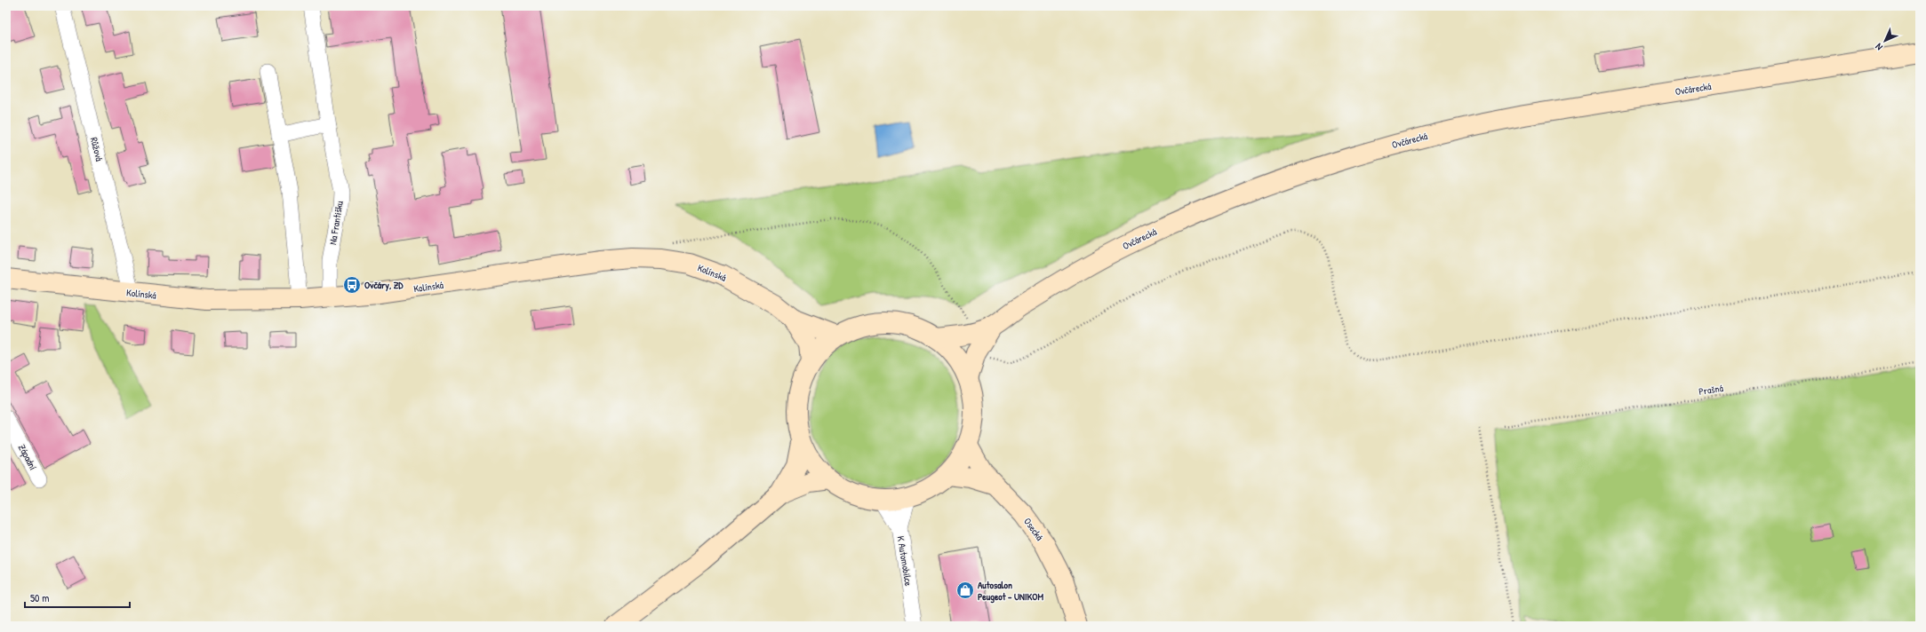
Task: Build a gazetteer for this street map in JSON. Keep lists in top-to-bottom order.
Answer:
{
  "streets": {
    "main road": ["Ovčárecká", "Kolínská", "Osecká"],
    "street": [
      "Růžová",
      "Na Františku",
      "Západní",
      "K Automobilce"
    ],
    "path": ["Prašná"]
  },
  "crossings": [
    ["Růžová", "Kolínská"],
    ["Na Františku", "Kolínská"]
  ],
  "places": {
    "bus stop": ["Ovčáry, ZD"],
    "shop": ["Autosalon Peugeot - UNIKOM"]
  },
  "scale_bar": "50 m",
  "north": "bottom left"
}
